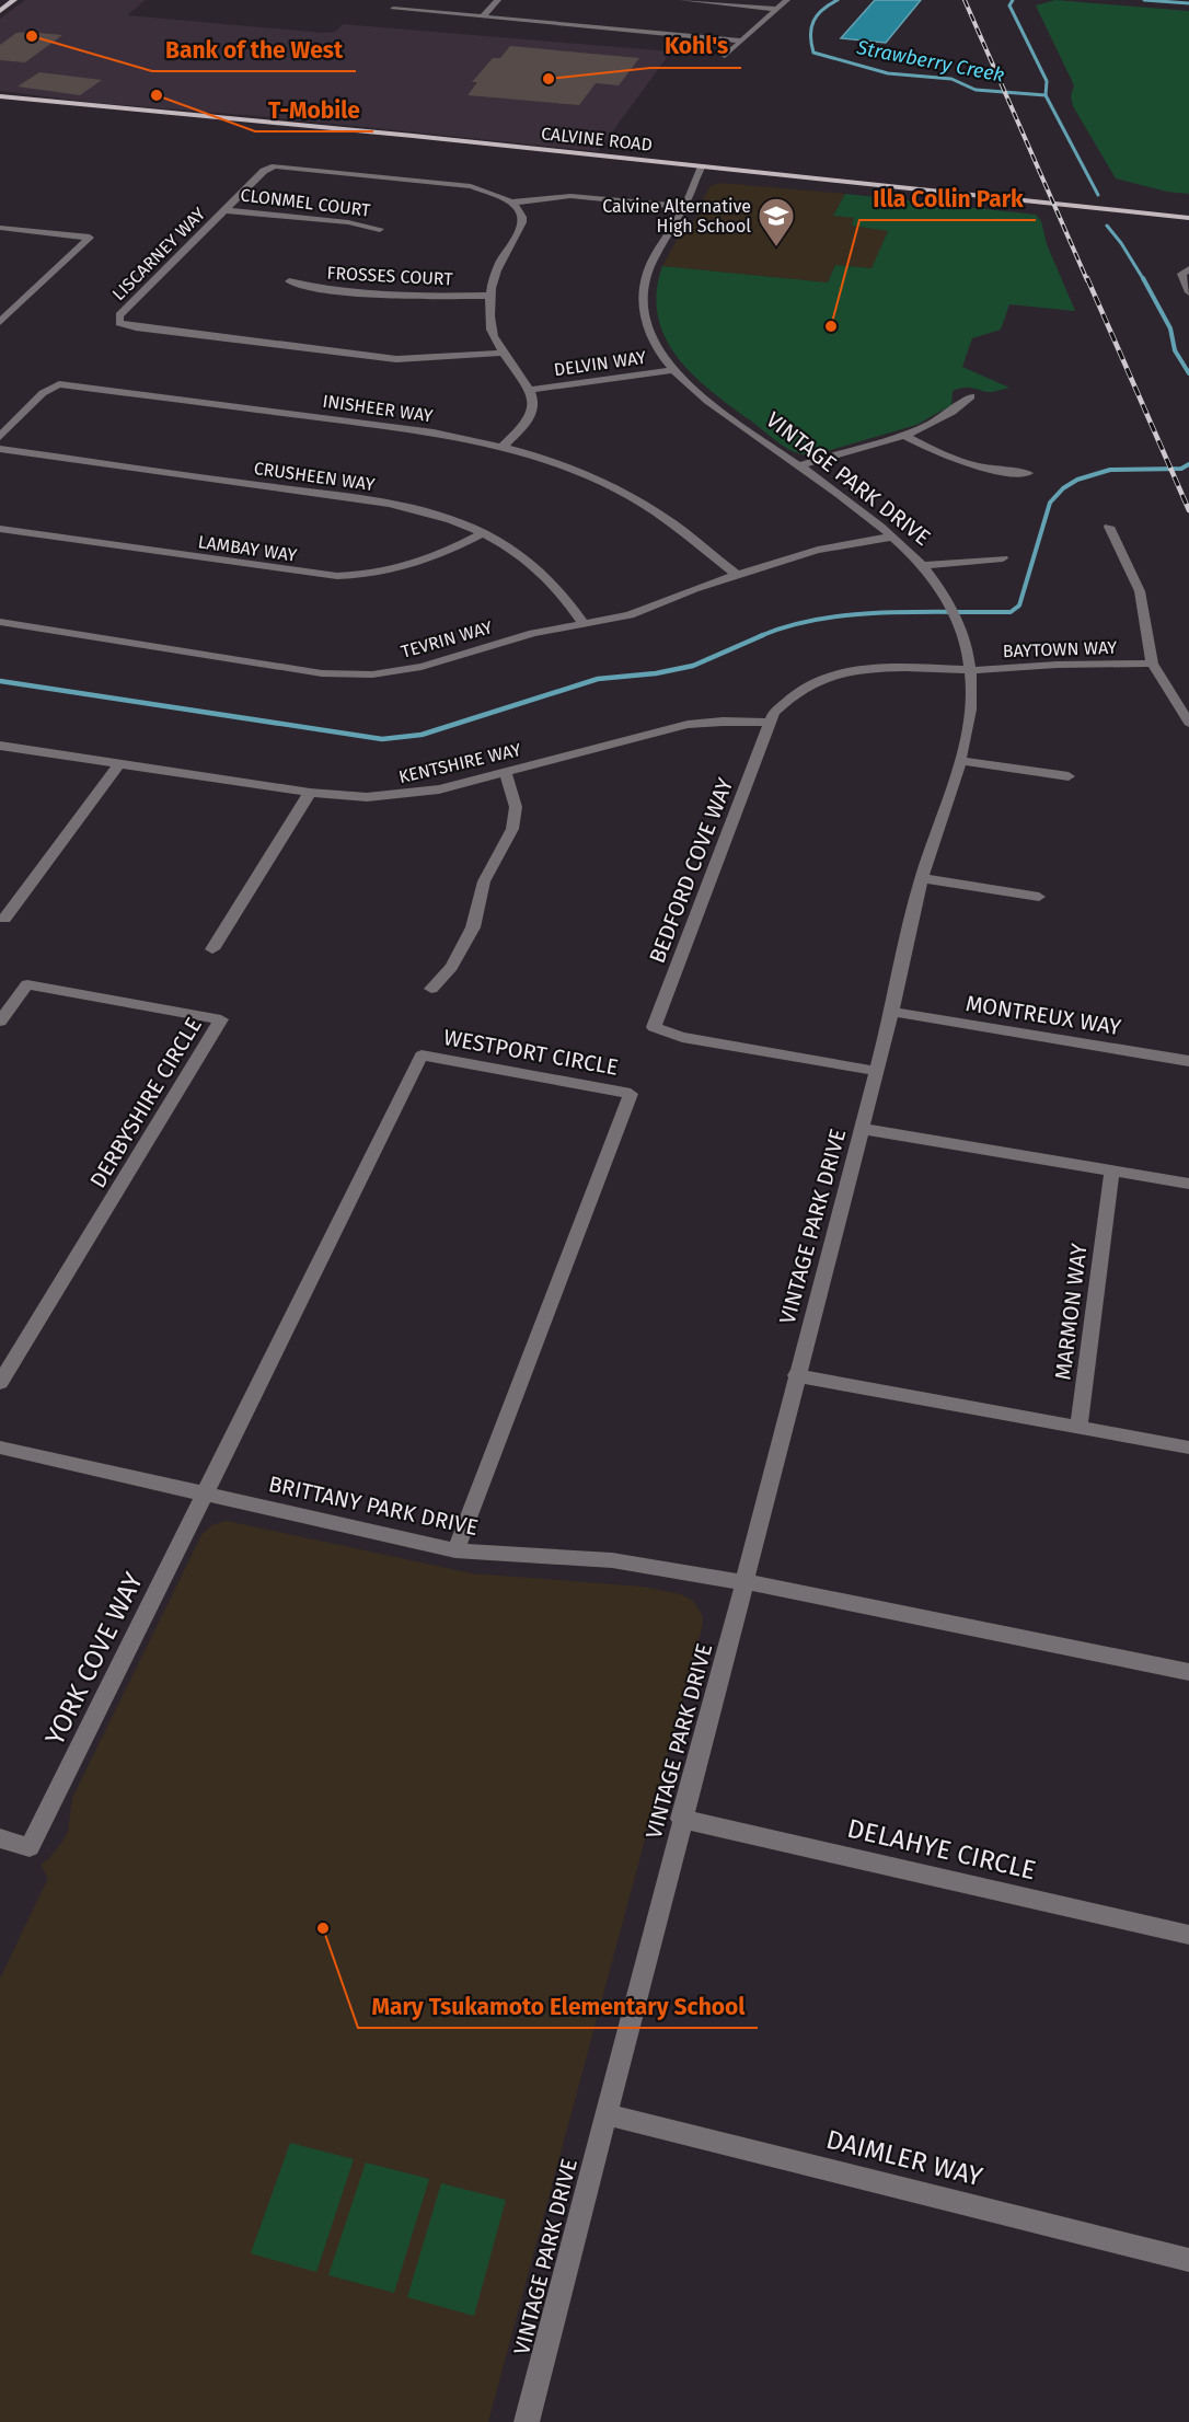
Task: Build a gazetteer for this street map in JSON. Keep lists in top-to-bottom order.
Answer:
{
  "streets": {
    "main road": ["CALVINE ROAD"],
    "street": [
      "CLONMEL COURT",
      "LISCARNEY WAY",
      "FROSSES COURT",
      "DELVIN WAY",
      "INISHEER WAY",
      "CRUSHEEN WAY",
      "VINTAGE PARK DRIVE",
      "LAMBAY WAY",
      "TEVRIN WAY",
      "BAYTOWN WAY",
      "KENTSHIRE WAY",
      "BEDFORD COVE WAY",
      "MONTREUX WAY",
      "WESTPORT CIRCLE",
      "DERBYSHIRE CIRCLE",
      "MARMON WAY",
      "BRITTANY PARK DRIVE",
      "YORK COVE WAY",
      "DELAHYE CIRCLE",
      "DAIMLER WAY"
    ]
  },
  "crossings": [
    ["CALVINE ROAD", "VINTAGE PARK DRIVE"],
    ["CLONMEL COURT", "LISCARNEY WAY"],
    ["DELVIN WAY", "VINTAGE PARK DRIVE"],
    ["INISHEER WAY", "TEVRIN WAY"],
    ["CRUSHEEN WAY", "LAMBAY WAY"],
    ["CRUSHEEN WAY", "TEVRIN WAY"],
    ["VINTAGE PARK DRIVE", "TEVRIN WAY"],
    ["VINTAGE PARK DRIVE", "BAYTOWN WAY"],
    ["VINTAGE PARK DRIVE", "BEDFORD COVE WAY"],
    ["VINTAGE PARK DRIVE", "MONTREUX WAY"],
    ["VINTAGE PARK DRIVE", "BRITTANY PARK DRIVE"],
    ["VINTAGE PARK DRIVE", "DELAHYE CIRCLE"],
    ["VINTAGE PARK DRIVE", "DAIMLER WAY"],
    ["BAYTOWN WAY", "BEDFORD COVE WAY"],
    ["KENTSHIRE WAY", "BEDFORD COVE WAY"],
    ["WESTPORT CIRCLE", "BRITTANY PARK DRIVE"],
    ["WESTPORT CIRCLE", "YORK COVE WAY"],
    ["BRITTANY PARK DRIVE", "YORK COVE WAY"]
  ],
  "water": ["Strawberry Creek"],
  "places": {
    "other": [
      "Bank of the West",
      "Kohl's",
      "T-Mobile",
      "Illa Collin Park",
      "Mary Tsukamoto Elementary School"
    ],
    "school or university": ["Calvine Alternative High School"]
  }
}
